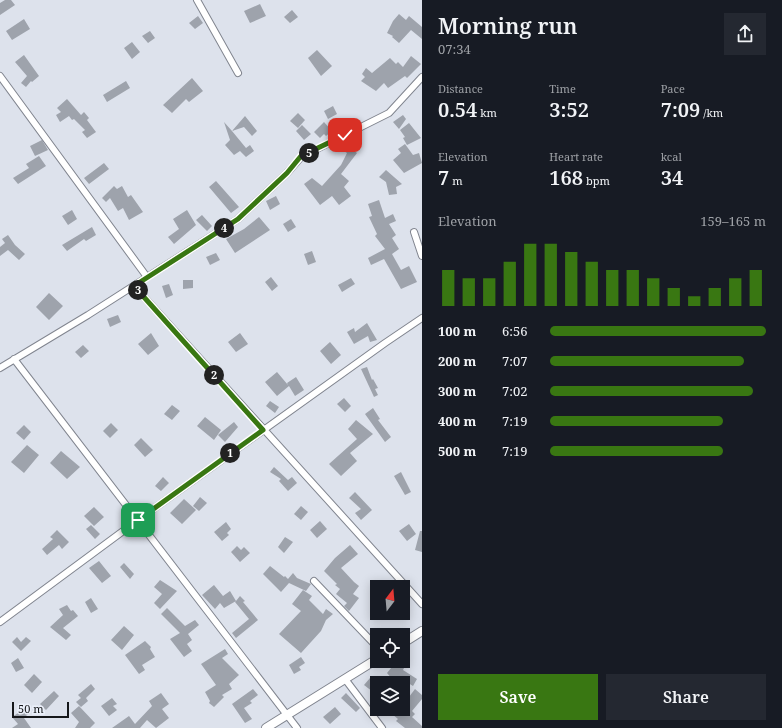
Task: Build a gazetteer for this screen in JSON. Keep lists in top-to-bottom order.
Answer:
{
  "scale_bar": "50 m",
  "north": "top",
  "page": {
    "heading": ["Morning run", "07:34"],
    "stats": [
      ["Distance", "0.54 km"],
      ["Time", "3:52"],
      ["Pace", "7:09 /km"],
      ["Elevation", "7 m"],
      ["Heart rate", "168 bpm"],
      ["kcal", "34"]
    ],
    "pins": [
      "5",
      "4",
      "3",
      "2",
      "1"
    ],
    "chart": ["Elevation", "159–165 m"],
    "list": [
      {
        "name": "100 m",
        "note": "6:56"
      },
      {
        "name": "200 m",
        "note": "7:07"
      },
      {
        "name": "300 m",
        "note": "7:02"
      },
      {
        "name": "400 m",
        "note": "7:19"
      },
      {
        "name": "500 m",
        "note": "7:19"
      }
    ],
    "buttons": ["Save", "Share"],
    "scale": "50 m"
  }
}
